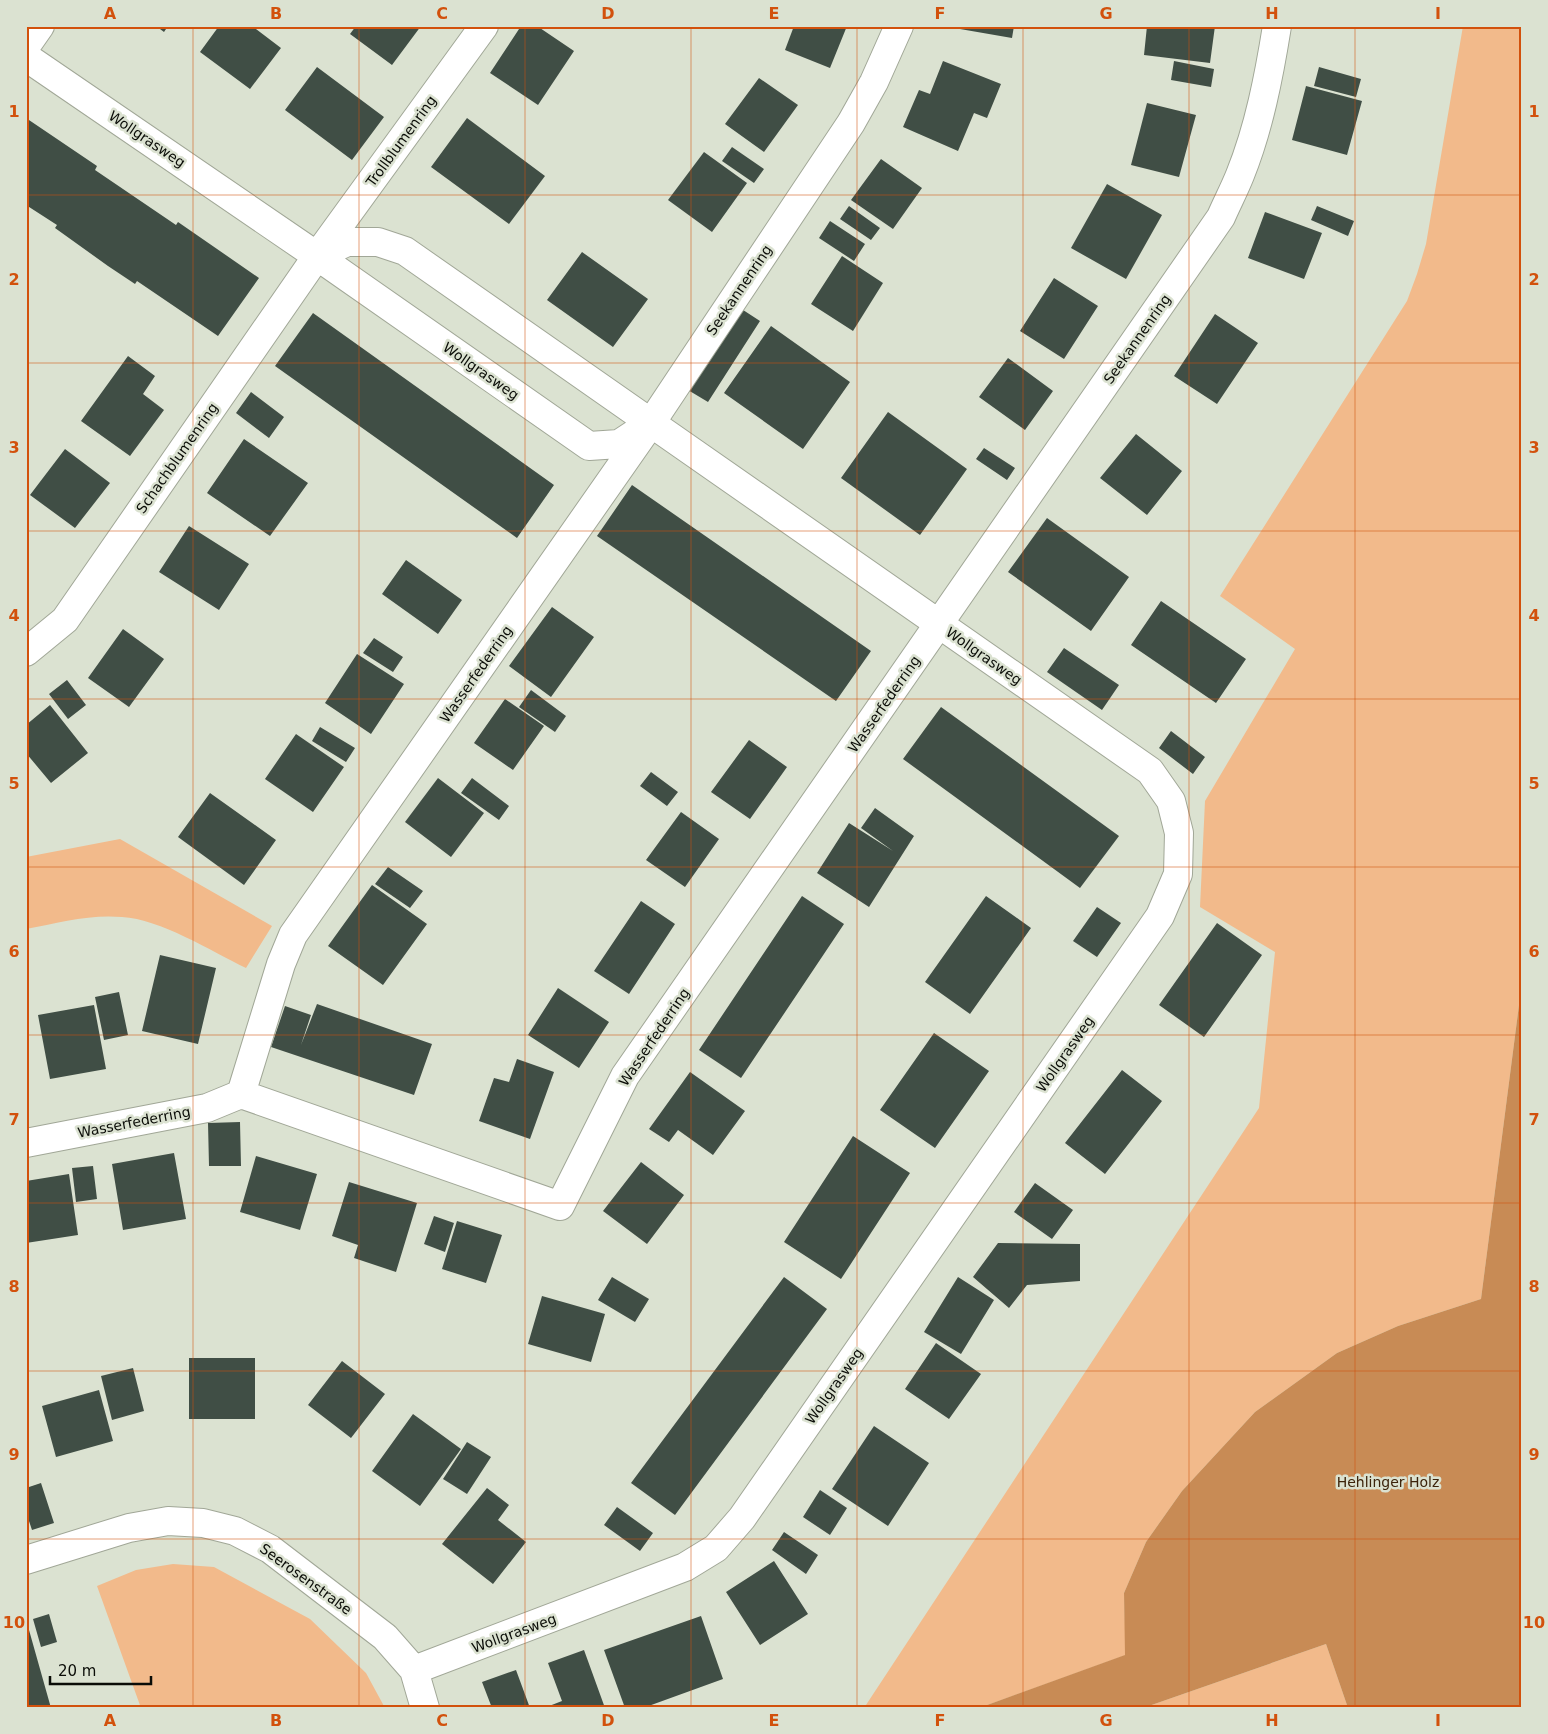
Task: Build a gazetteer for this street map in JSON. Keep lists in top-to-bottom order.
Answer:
{
  "streets": {
    "street": [
      "Wollgrasweg",
      "Trollblumenring",
      "Seekannenring",
      "Schachblumenring",
      "Wasserfederring",
      "Seerosenstraße"
    ]
  },
  "crossings": [
    ["Wollgrasweg", "Trollblumenring"],
    ["Wollgrasweg", "Seekannenring"],
    ["Wollgrasweg", "Schachblumenring"],
    ["Wollgrasweg", "Wasserfederring"],
    ["Wollgrasweg", "Seerosenstraße"],
    ["Trollblumenring", "Schachblumenring"],
    ["Seekannenring", "Wasserfederring"]
  ],
  "parks": ["Hehlinger Holz"],
  "scale_bar": "20 m",
  "grid": {
    "columns": [
      "A",
      "B",
      "C",
      "D",
      "E",
      "F",
      "G",
      "H",
      "I"
    ],
    "rows": [
      "1",
      "2",
      "3",
      "4",
      "5",
      "6",
      "7",
      "8",
      "9",
      "10"
    ]
  }
}
